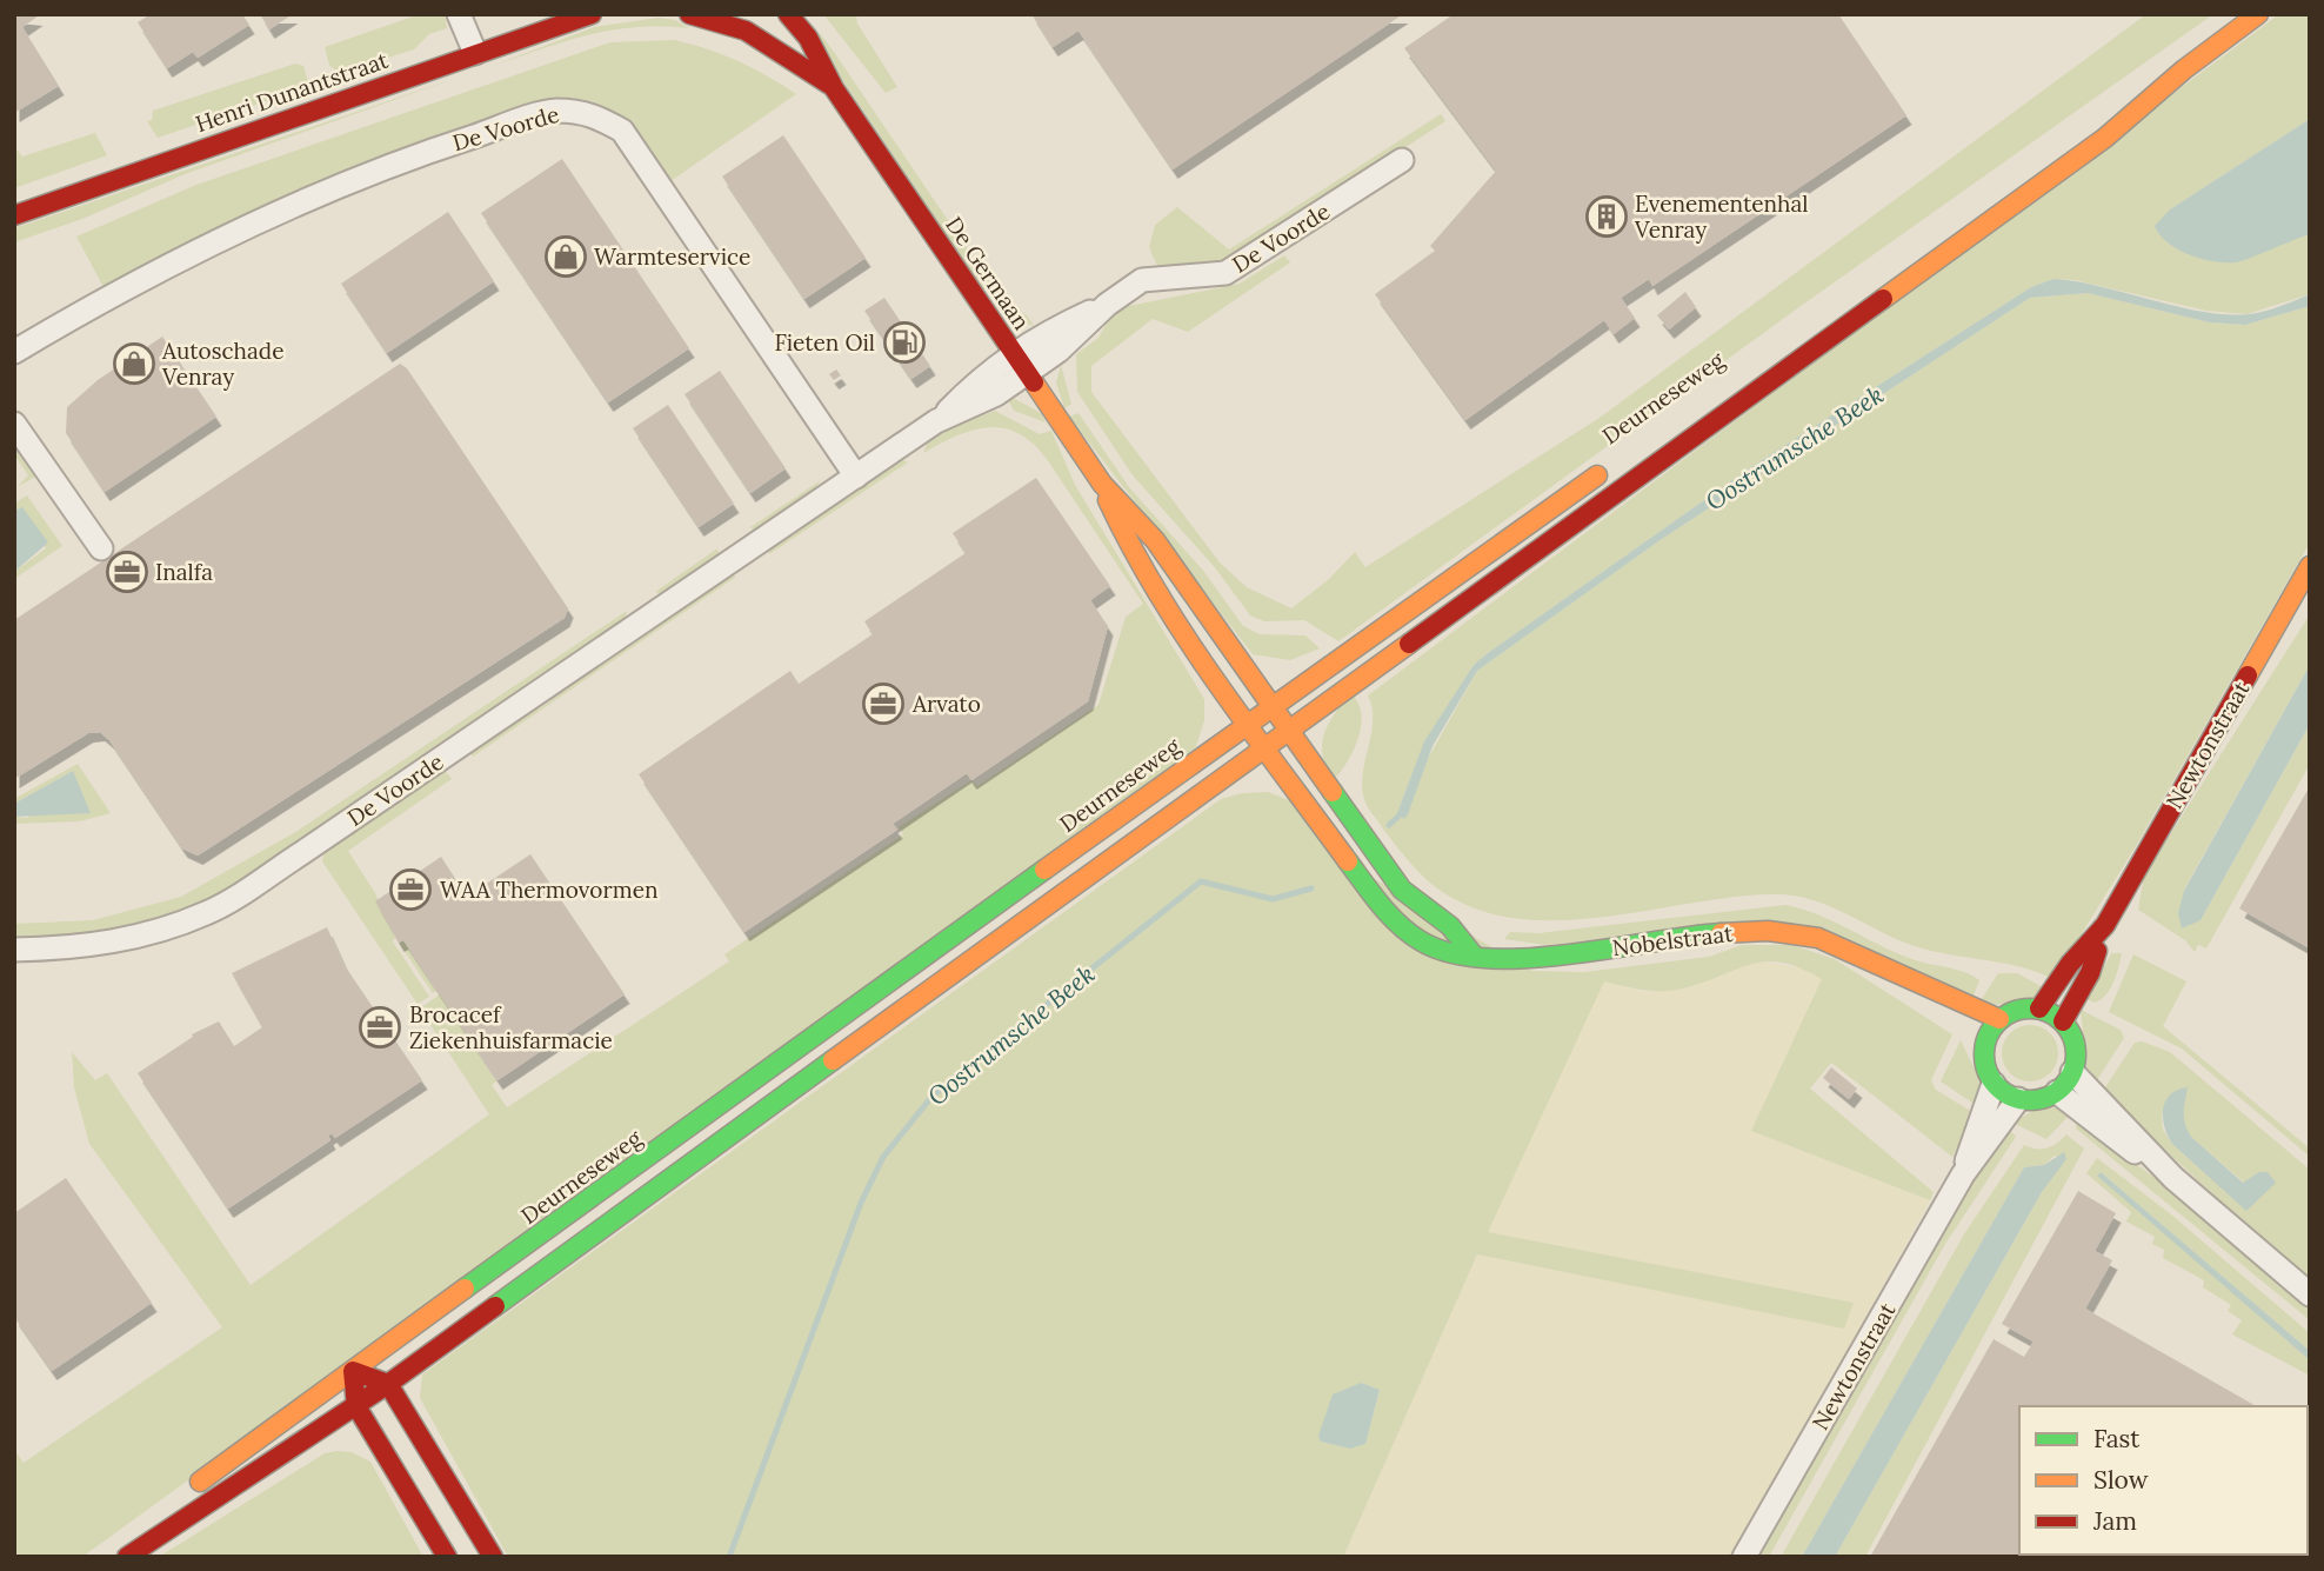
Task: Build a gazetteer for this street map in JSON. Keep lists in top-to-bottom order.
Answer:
{
  "streets": {
    "main road": [
      "Henri Dunantstraat",
      "De Germaan",
      "Deurneseweg",
      "Newtonstraat",
      "Nobelstraat"
    ],
    "street": ["De Voorde"]
  },
  "crossings": [
    ["De Voorde", "De Germaan"],
    ["De Germaan", "Deurneseweg"],
    ["De Germaan", "Nobelstraat"],
    ["Newtonstraat", "Nobelstraat"]
  ],
  "water": ["Oostrumsche Beek"],
  "places": {
    "building": ["Evenementenhal Venray"],
    "shop": ["Warmteservice", "Autoschade Venray"],
    "fuel station": ["Fieten Oil"],
    "office": [
      "Inalfa",
      "Arvato",
      "WAA Thermovormen",
      "Brocacef Ziekenhuisfarmacie"
    ]
  },
  "legend": ["Fast", "Slow", "Jam"]
}
